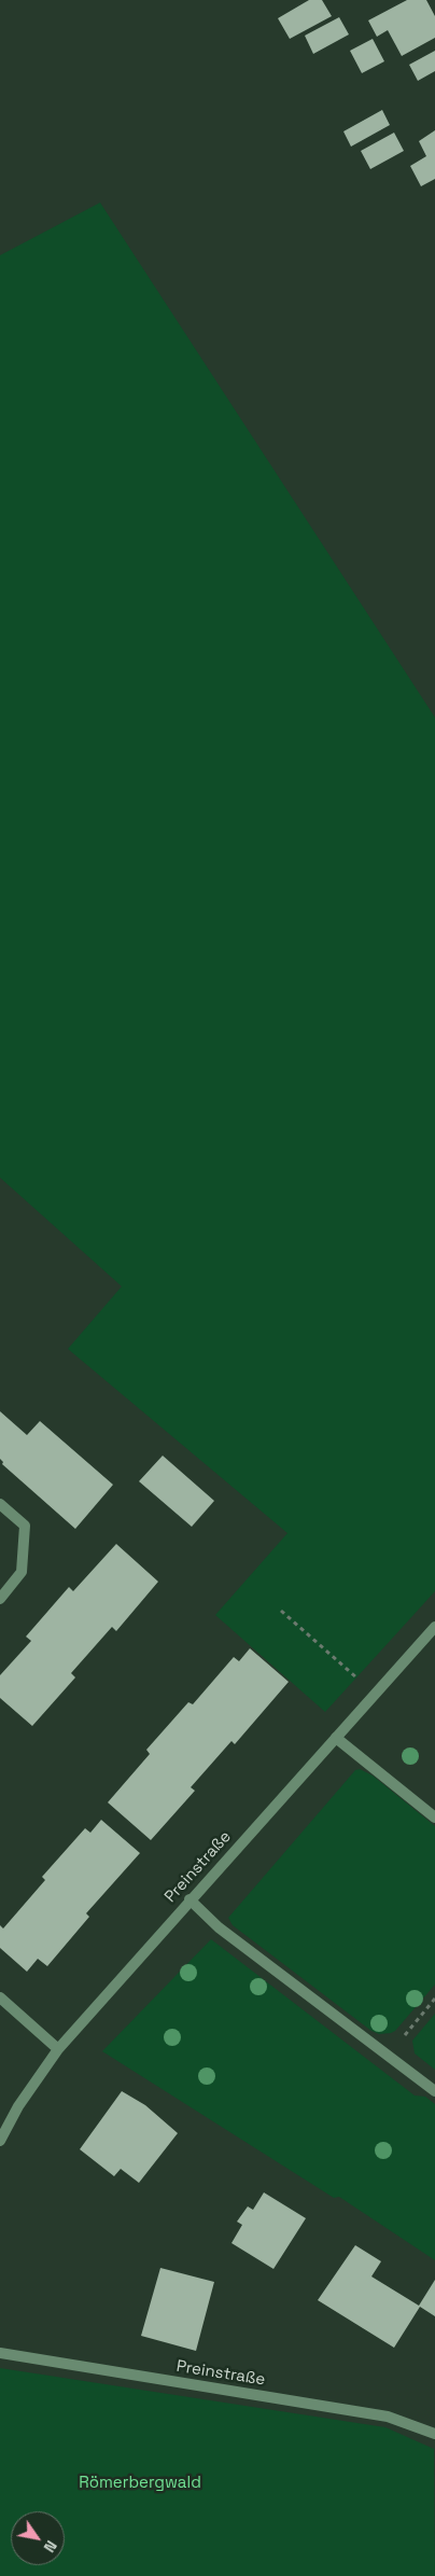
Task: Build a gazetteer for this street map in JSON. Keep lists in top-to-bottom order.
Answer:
{
  "streets": {
    "street": ["Preinstraße"]
  },
  "parks": ["Römerbergwald"],
  "north": "bottom right"
}
